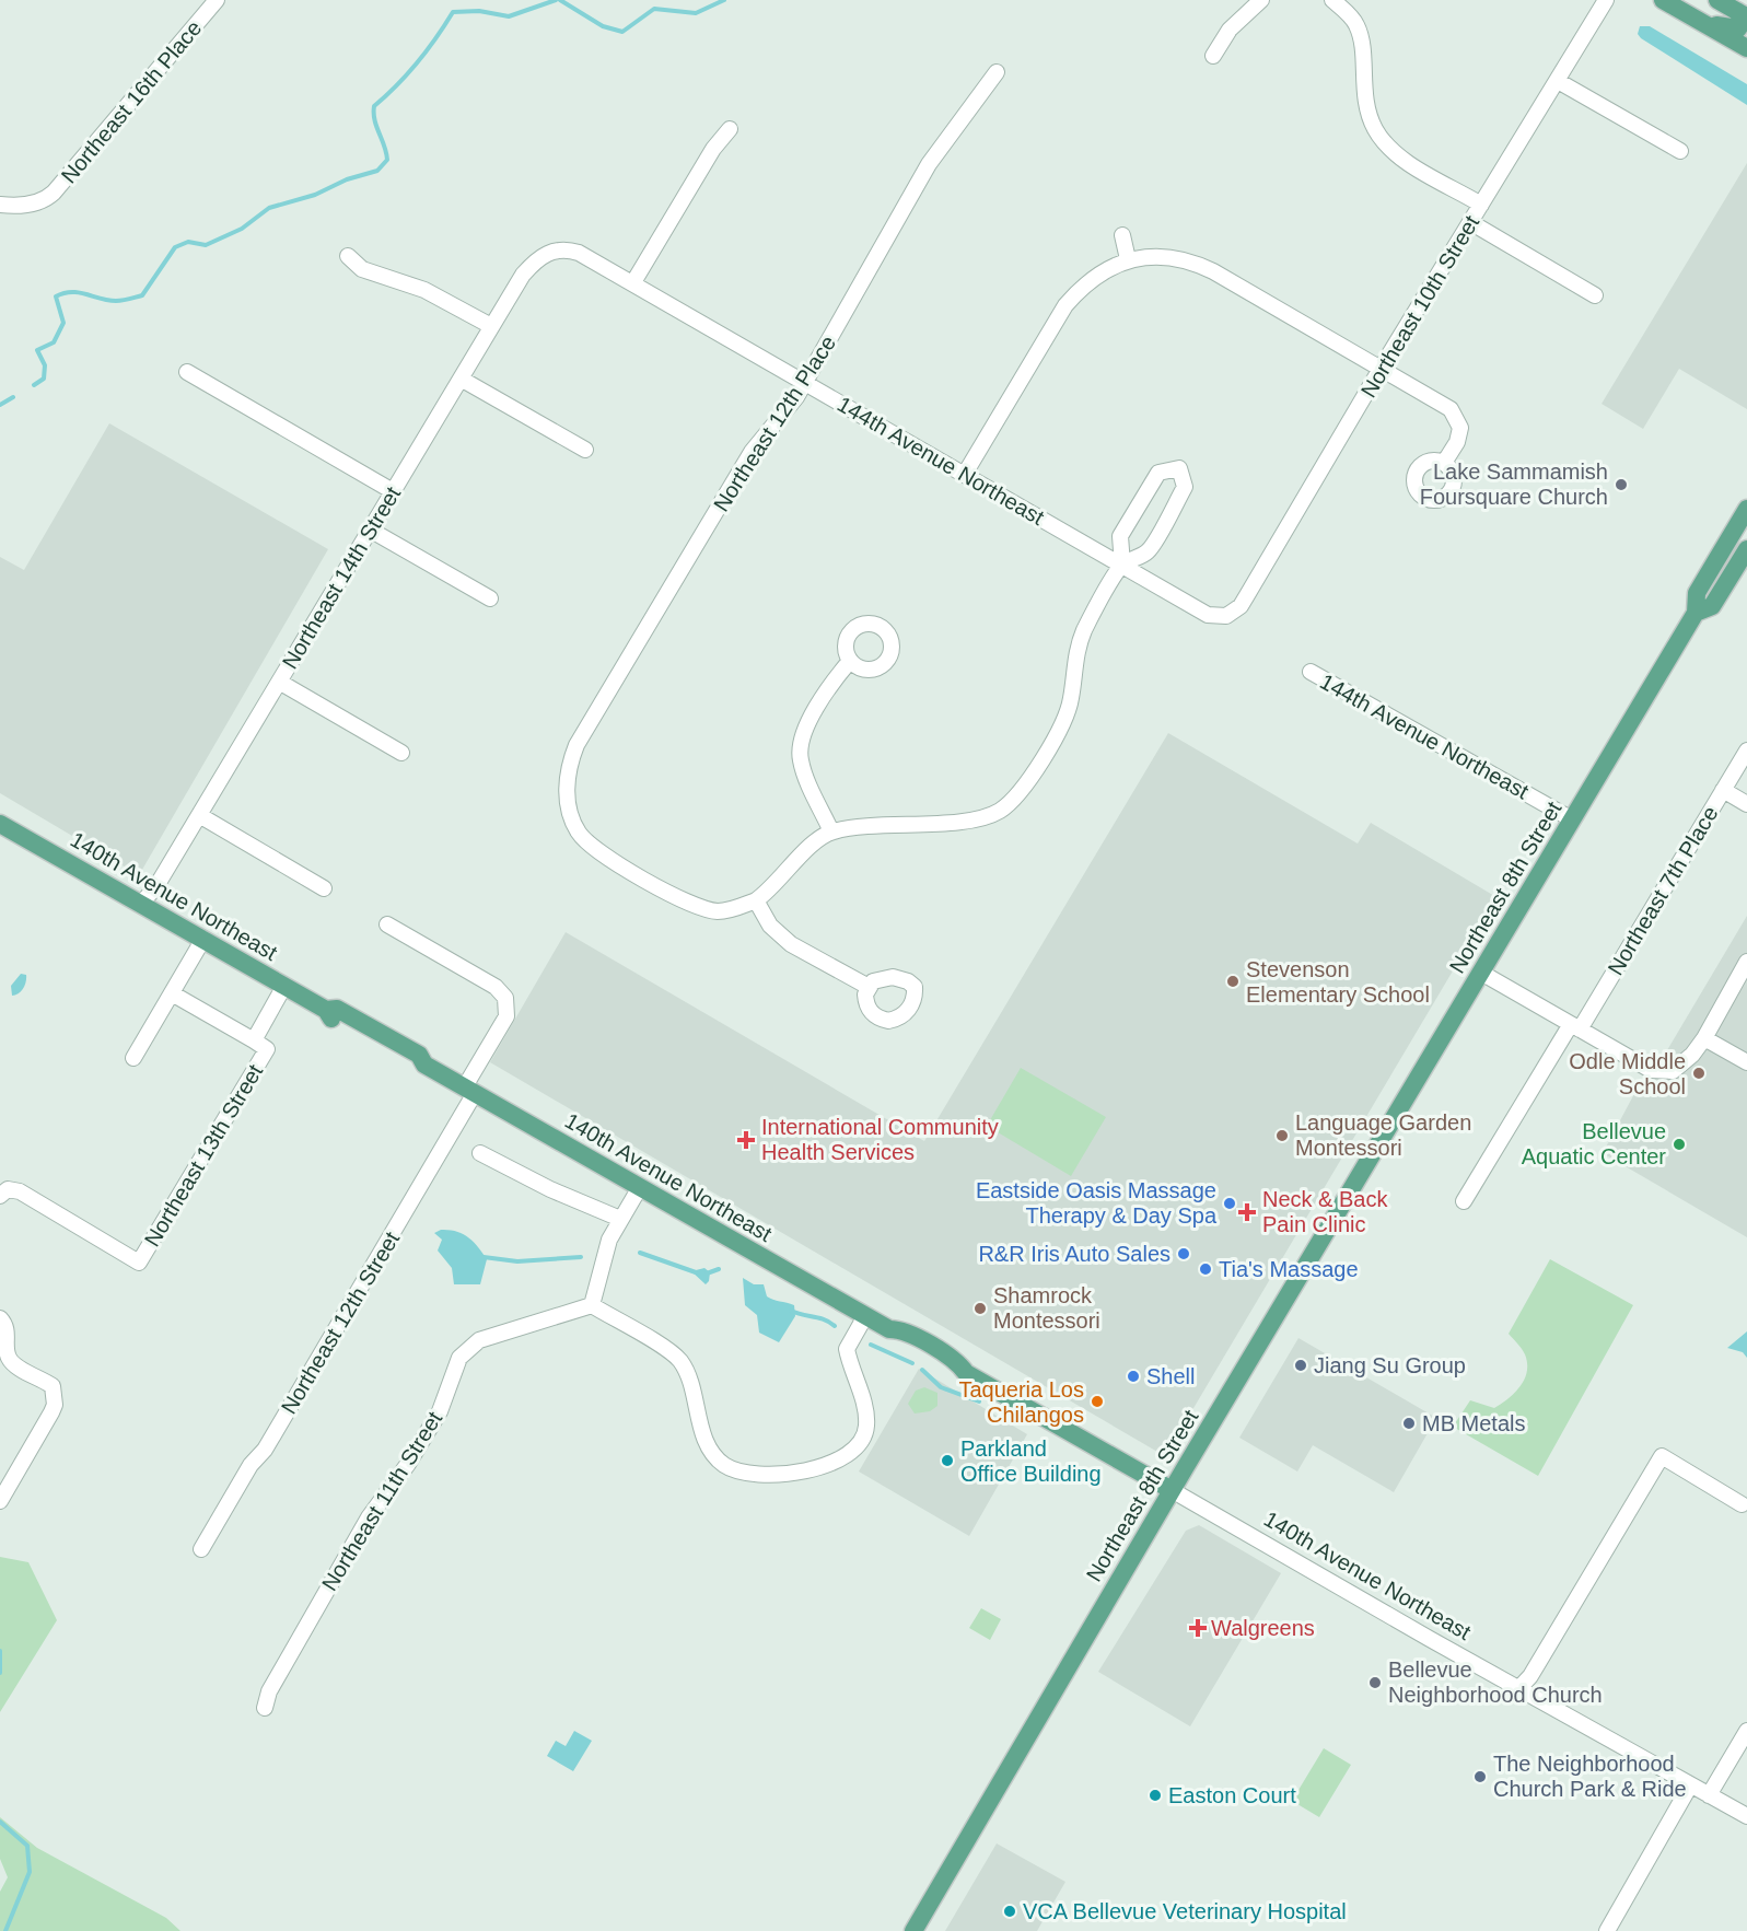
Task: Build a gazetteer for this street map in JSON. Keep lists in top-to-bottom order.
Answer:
{
  "streets": {
    "main road": ["Northeast 8th Street", "140th Avenue Northeast"],
    "street": [
      "Northeast 16th Place",
      "Northeast 10th Street",
      "Northeast 12th Place",
      "144th Avenue Northeast",
      "Northeast 14th Street",
      "Northeast 7th Place",
      "Northeast 13th Street",
      "Northeast 12th Street",
      "Northeast 11th Street"
    ]
  },
  "crossings": [
    ["Northeast 10th Street", "144th Avenue Northeast"],
    ["Northeast 12th Place", "144th Avenue Northeast"],
    ["144th Avenue Northeast", "Northeast 14th Street"],
    ["144th Avenue Northeast", "Northeast 8th Street"],
    ["Northeast 14th Street", "140th Avenue Northeast"],
    ["Northeast 8th Street", "140th Avenue Northeast"],
    ["140th Avenue Northeast", "Northeast 13th Street"],
    ["140th Avenue Northeast", "Northeast 12th Street"]
  ],
  "places": {
    "other": [
      "Lake Sammamish Foursquare Church",
      "Stevenson Elementary School",
      "Odle Middle School",
      "Language Garden Montessori",
      "Bellevue Aquatic Center",
      "Eastside Oasis Massage Therapy & Day Spa",
      "R&R Iris Auto Sales",
      "Tia's Massage",
      "Shamrock Montessori",
      "Jiang Su Group",
      "Shell",
      "Taqueria Los Chilangos",
      "MB Metals",
      "Parkland Office Building",
      "Bellevue Neighborhood Church",
      "The Neighborhood Church Park & Ride",
      "Easton Court",
      "VCA Bellevue Veterinary Hospital"
    ],
    "health": ["International Community Health Services", "Neck & Back Pain Clinic", "Walgreens"]
  }
}
